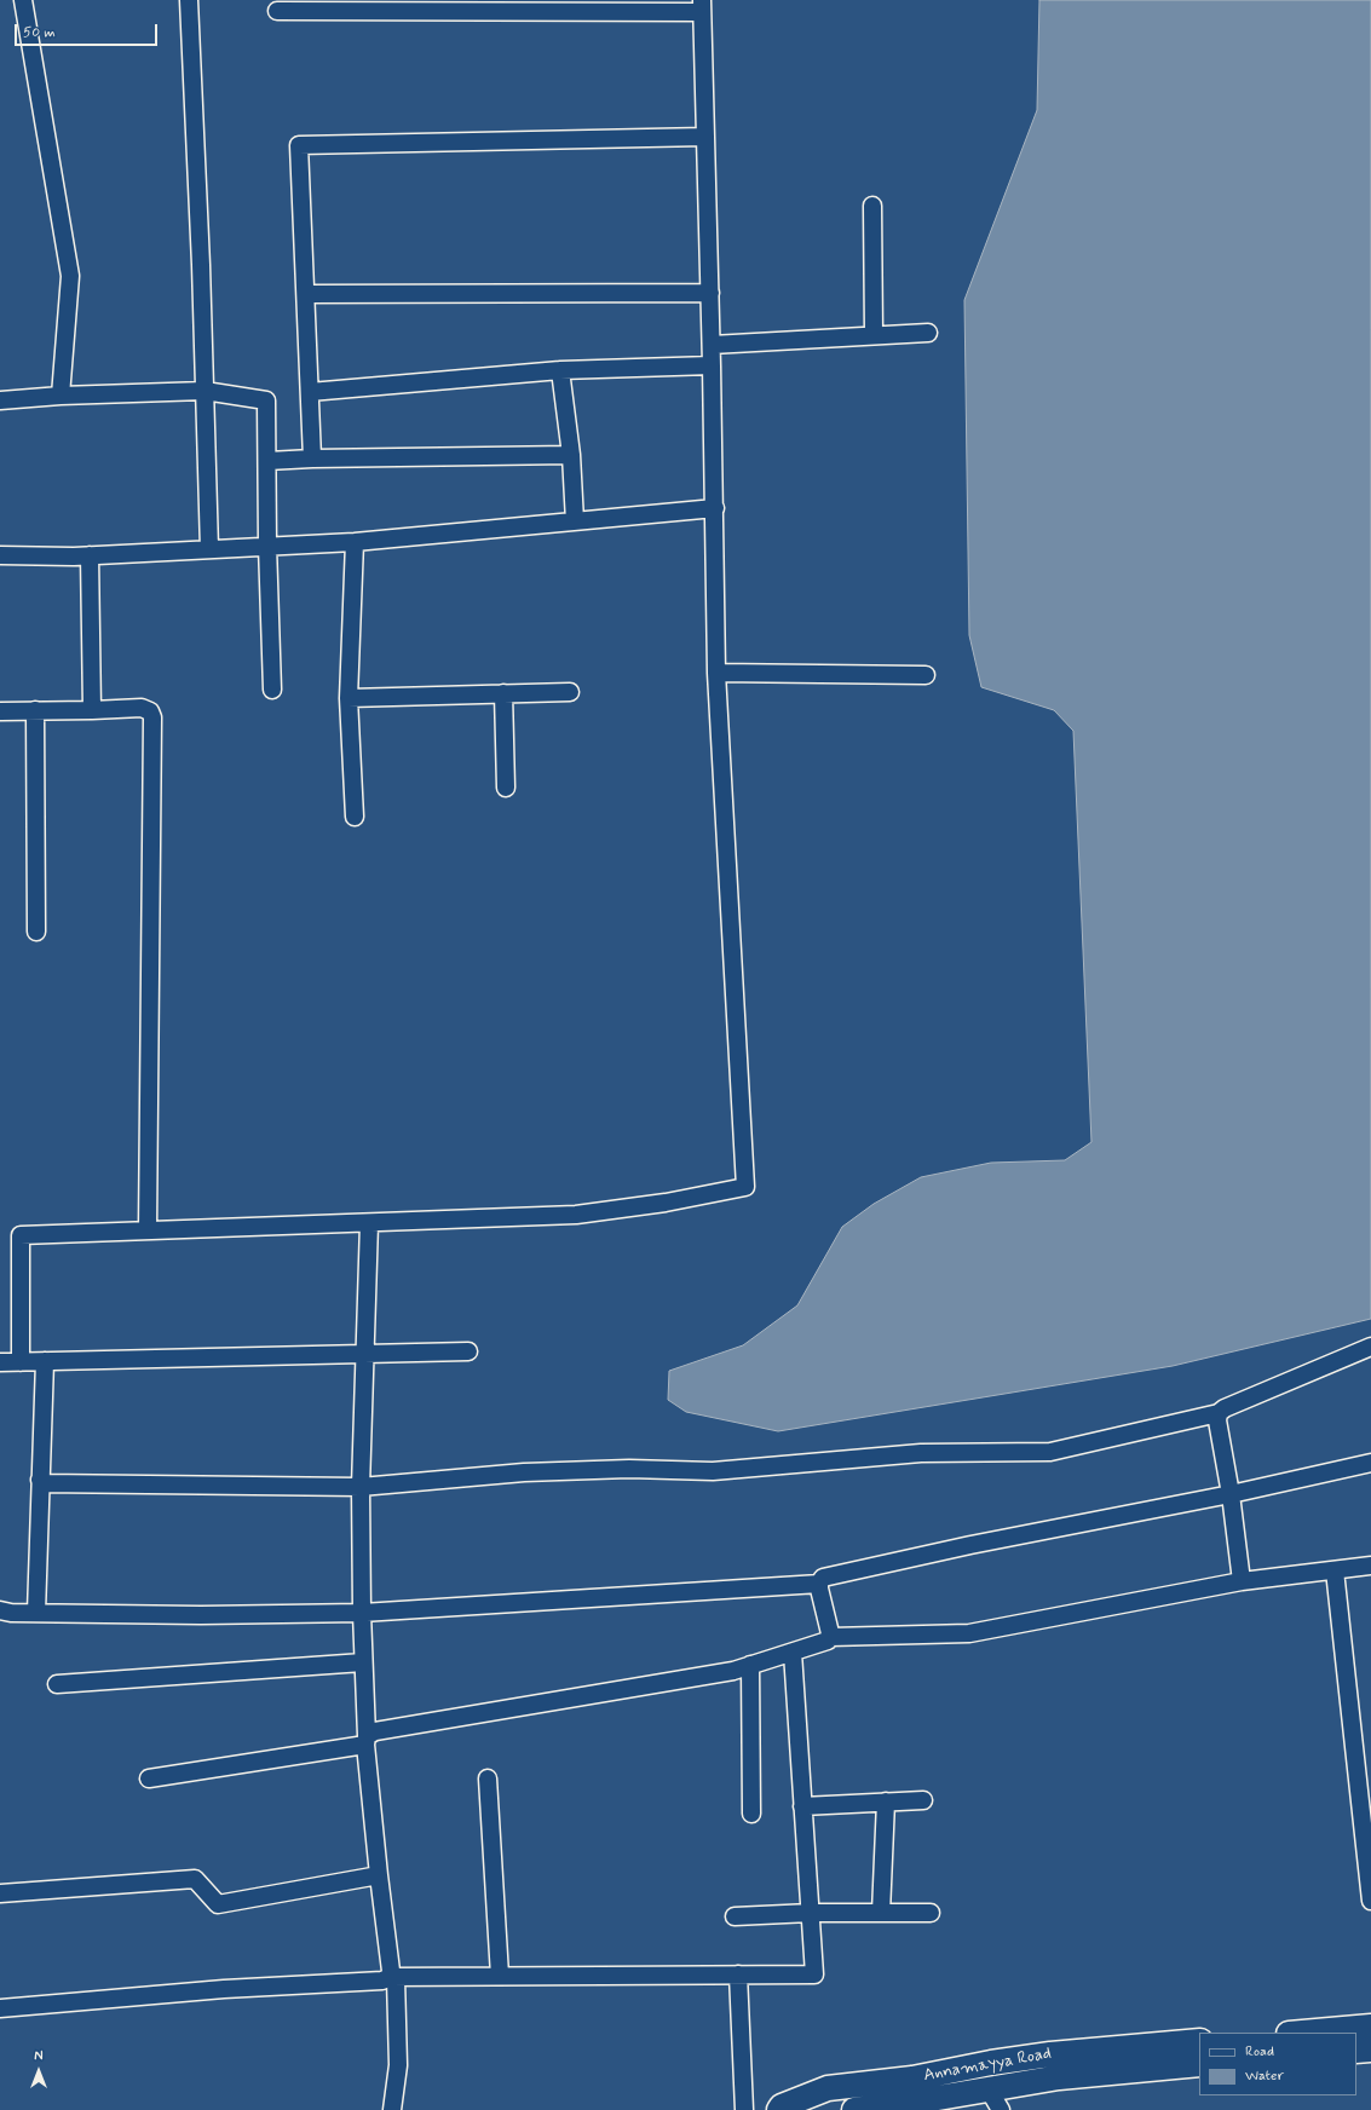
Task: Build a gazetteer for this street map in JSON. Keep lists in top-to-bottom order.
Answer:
{
  "streets": {
    "street": ["Annamayya Road"]
  },
  "legend": ["Road", "Water"],
  "scale_bar": "50 m",
  "north": "top"
}
